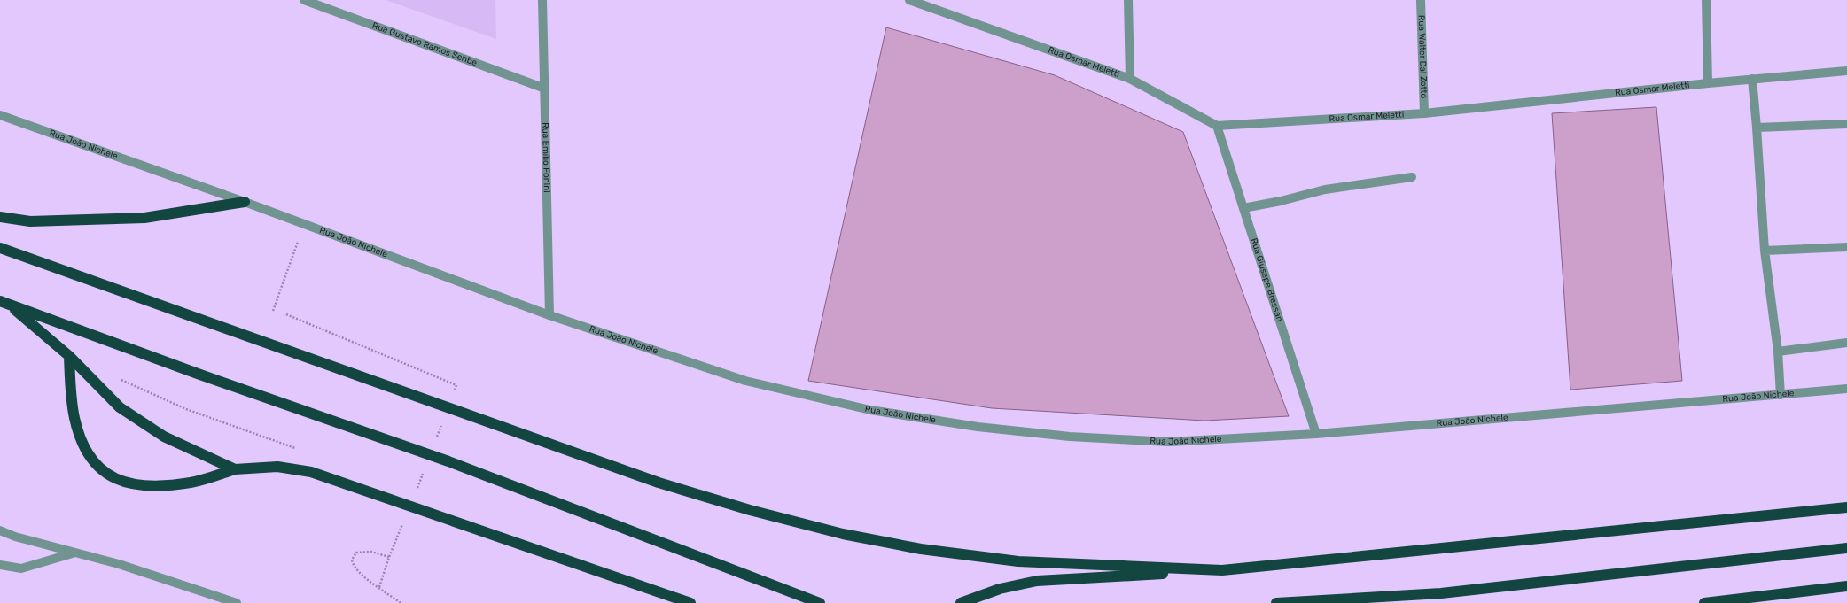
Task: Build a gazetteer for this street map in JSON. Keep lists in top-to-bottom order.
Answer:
{
  "streets": {
    "street": [
      "Rua Gustavo Ramos Sehbe",
      "Rua Walter Dal Zotto",
      "Rua Osmar Meletti",
      "Rua João Nichele",
      "Rua Emílio Fonini",
      "Rua Giusepe Bressan"
    ]
  },
  "crossings": [
    ["Rua Gustavo Ramos Sehbe", "Rua Emílio Fonini"],
    ["Rua Walter Dal Zotto", "Rua Osmar Meletti"],
    ["Rua Osmar Meletti", "Rua Giusepe Bressan"],
    ["Rua João Nichele", "Rua Emílio Fonini"],
    ["Rua João Nichele", "Rua Giusepe Bressan"]
  ]
}
